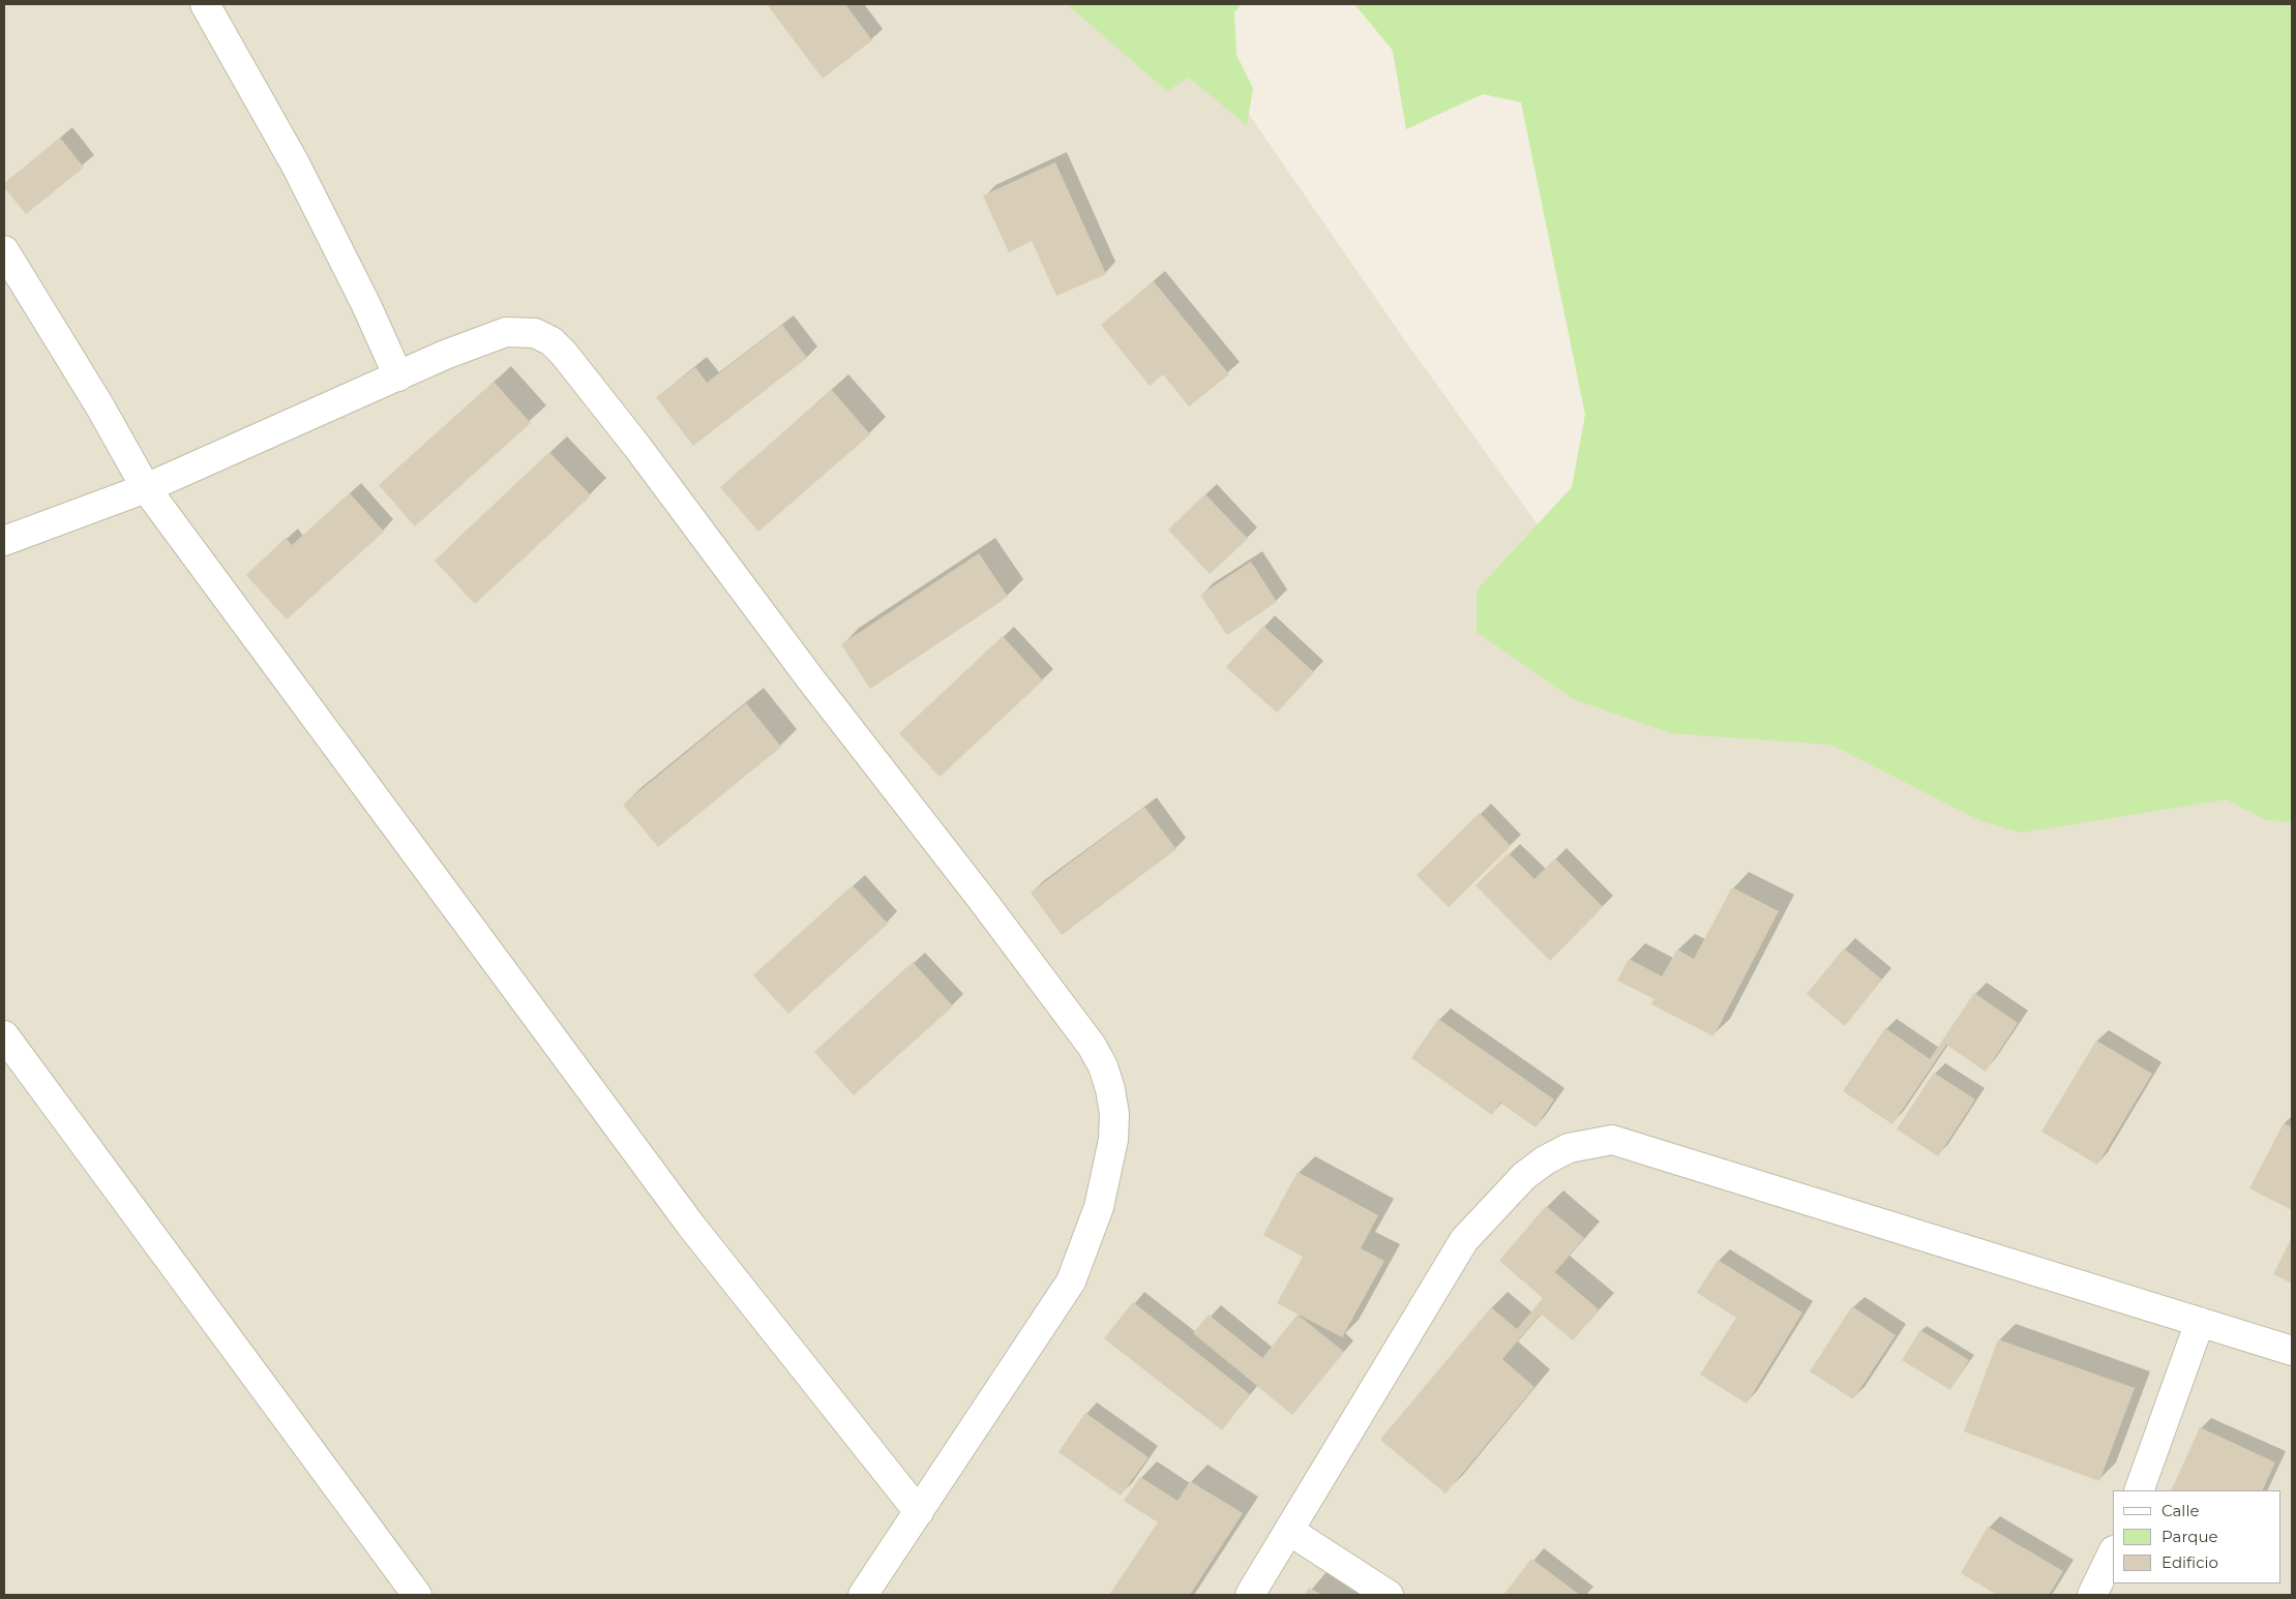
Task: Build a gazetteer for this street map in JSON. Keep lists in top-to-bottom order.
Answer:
{
  "legend": ["Calle", "Parque", "Edificio"]
}
